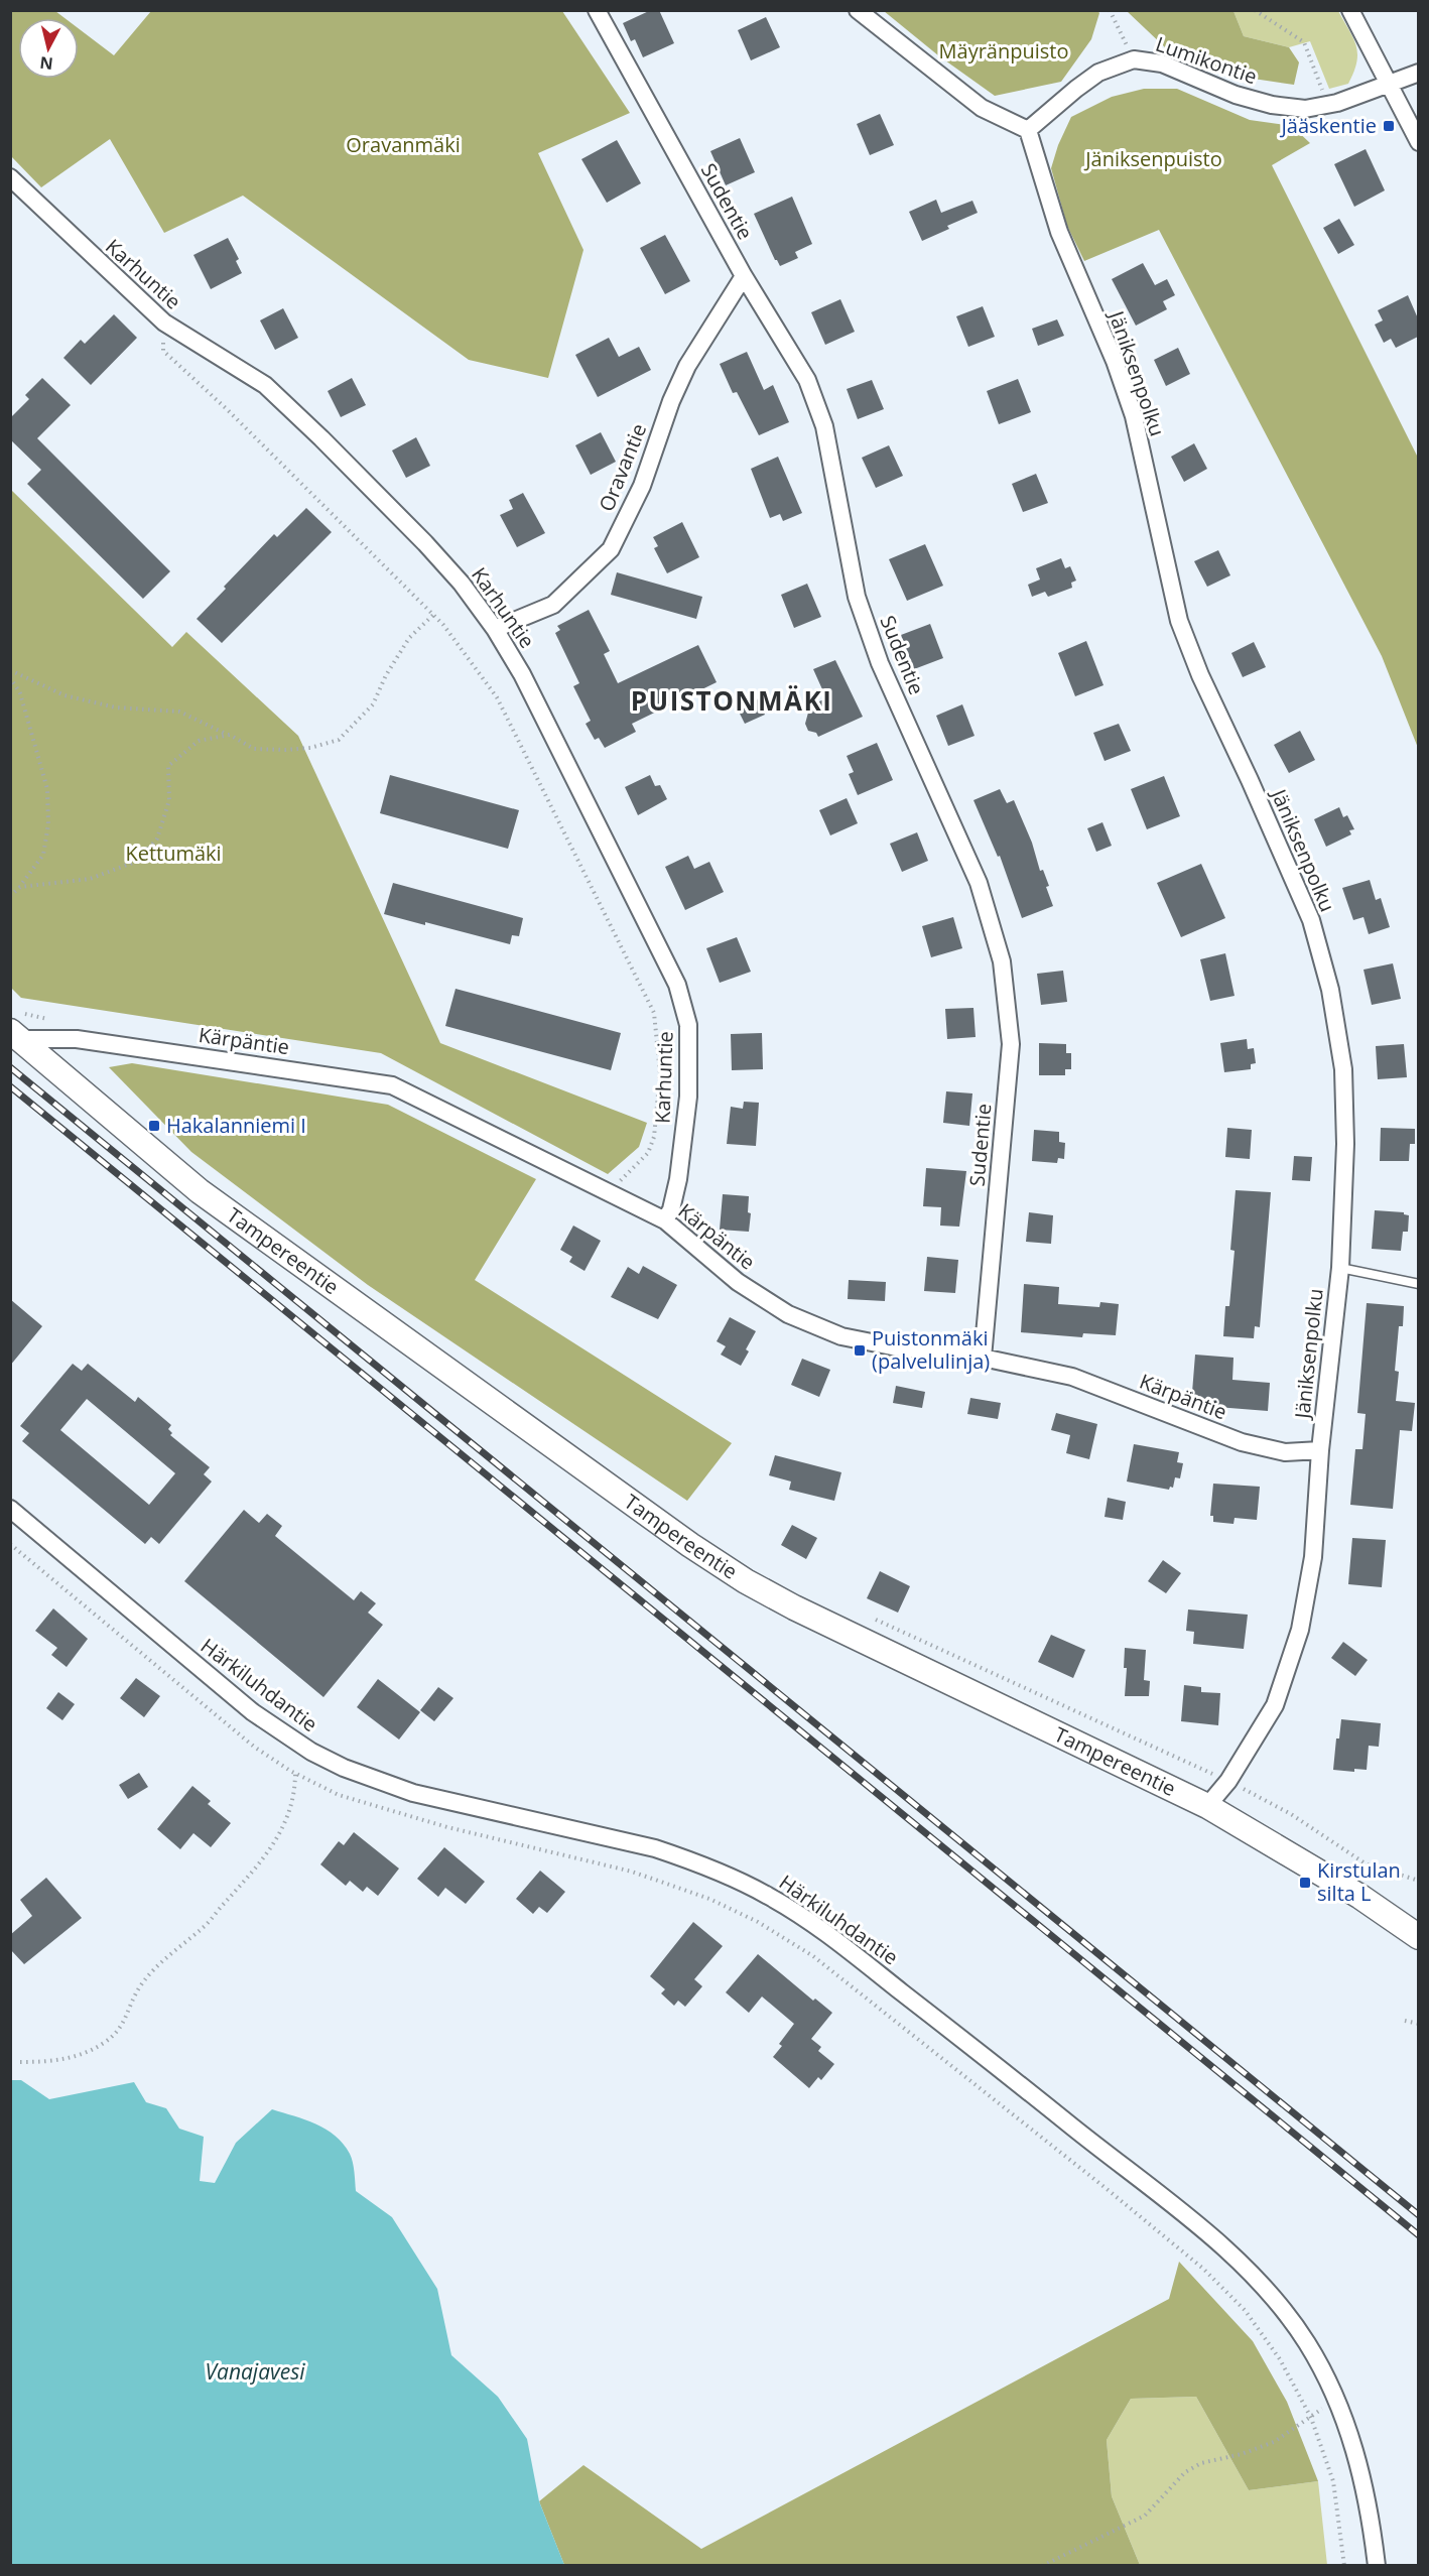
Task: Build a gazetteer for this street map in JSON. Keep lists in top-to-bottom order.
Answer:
{
  "streets": {
    "main road": ["Tampereentie"],
    "street": [
      "Lumikontie",
      "Sudentie",
      "Karhuntie",
      "Jäniksenpolku",
      "Oravantie",
      "Kärpäntie",
      "Härkiluhdantie"
    ]
  },
  "crossings": [
    ["Lumikontie", "Jäniksenpolku"],
    ["Sudentie", "Oravantie"],
    ["Sudentie", "Kärpäntie"],
    ["Karhuntie", "Oravantie"],
    ["Karhuntie", "Kärpäntie"],
    ["Jäniksenpolku", "Kärpäntie"],
    ["Jäniksenpolku", "Tampereentie"],
    ["Kärpäntie", "Tampereentie"]
  ],
  "districts": ["PUISTONMÄKI"],
  "water": ["Vanajavesi"],
  "parks": [
    "Mäyränpuisto",
    "Oravanmäki",
    "Jäniksenpuisto",
    "Kettumäki"
  ],
  "places": {
    "transit": [
      "Jääskentie",
      "Hakalanniemi I",
      "Puistonmäki (palvelulinja)",
      "Kirstulan silta L"
    ]
  },
  "north": "bottom"
}
